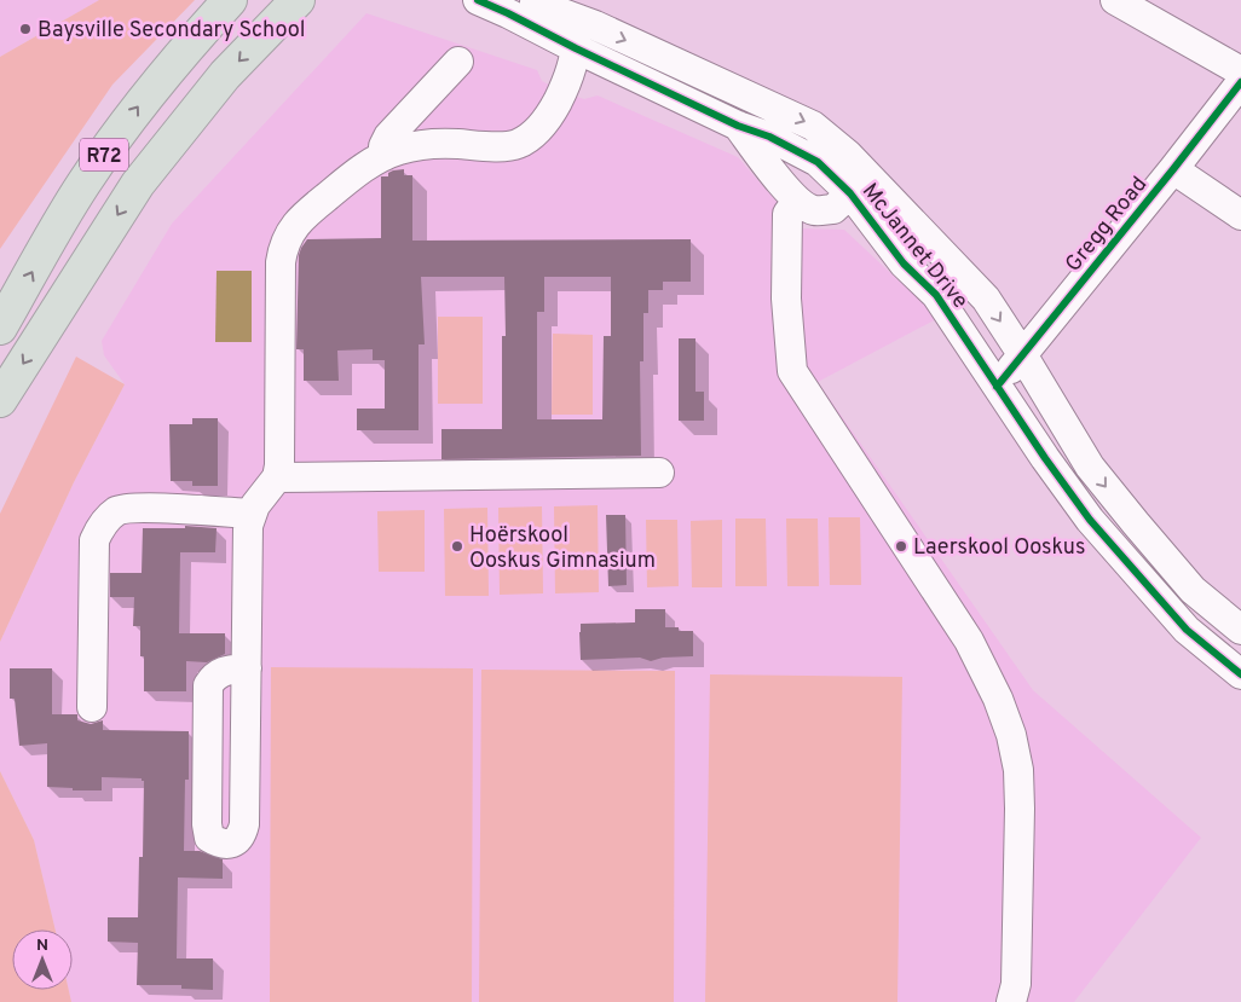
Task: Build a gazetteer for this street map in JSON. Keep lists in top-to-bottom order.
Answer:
{
  "streets": {
    "highway": ["R72"],
    "street": ["Gregg Road", "McJannet Drive"]
  },
  "crossings": [
    ["Gregg Road", "McJannet Drive"]
  ],
  "places": ["Baysville Secondary School", "Hoërskool Ooskus Gimnasium", "Laerskool Ooskus"],
  "north": "top"
}
